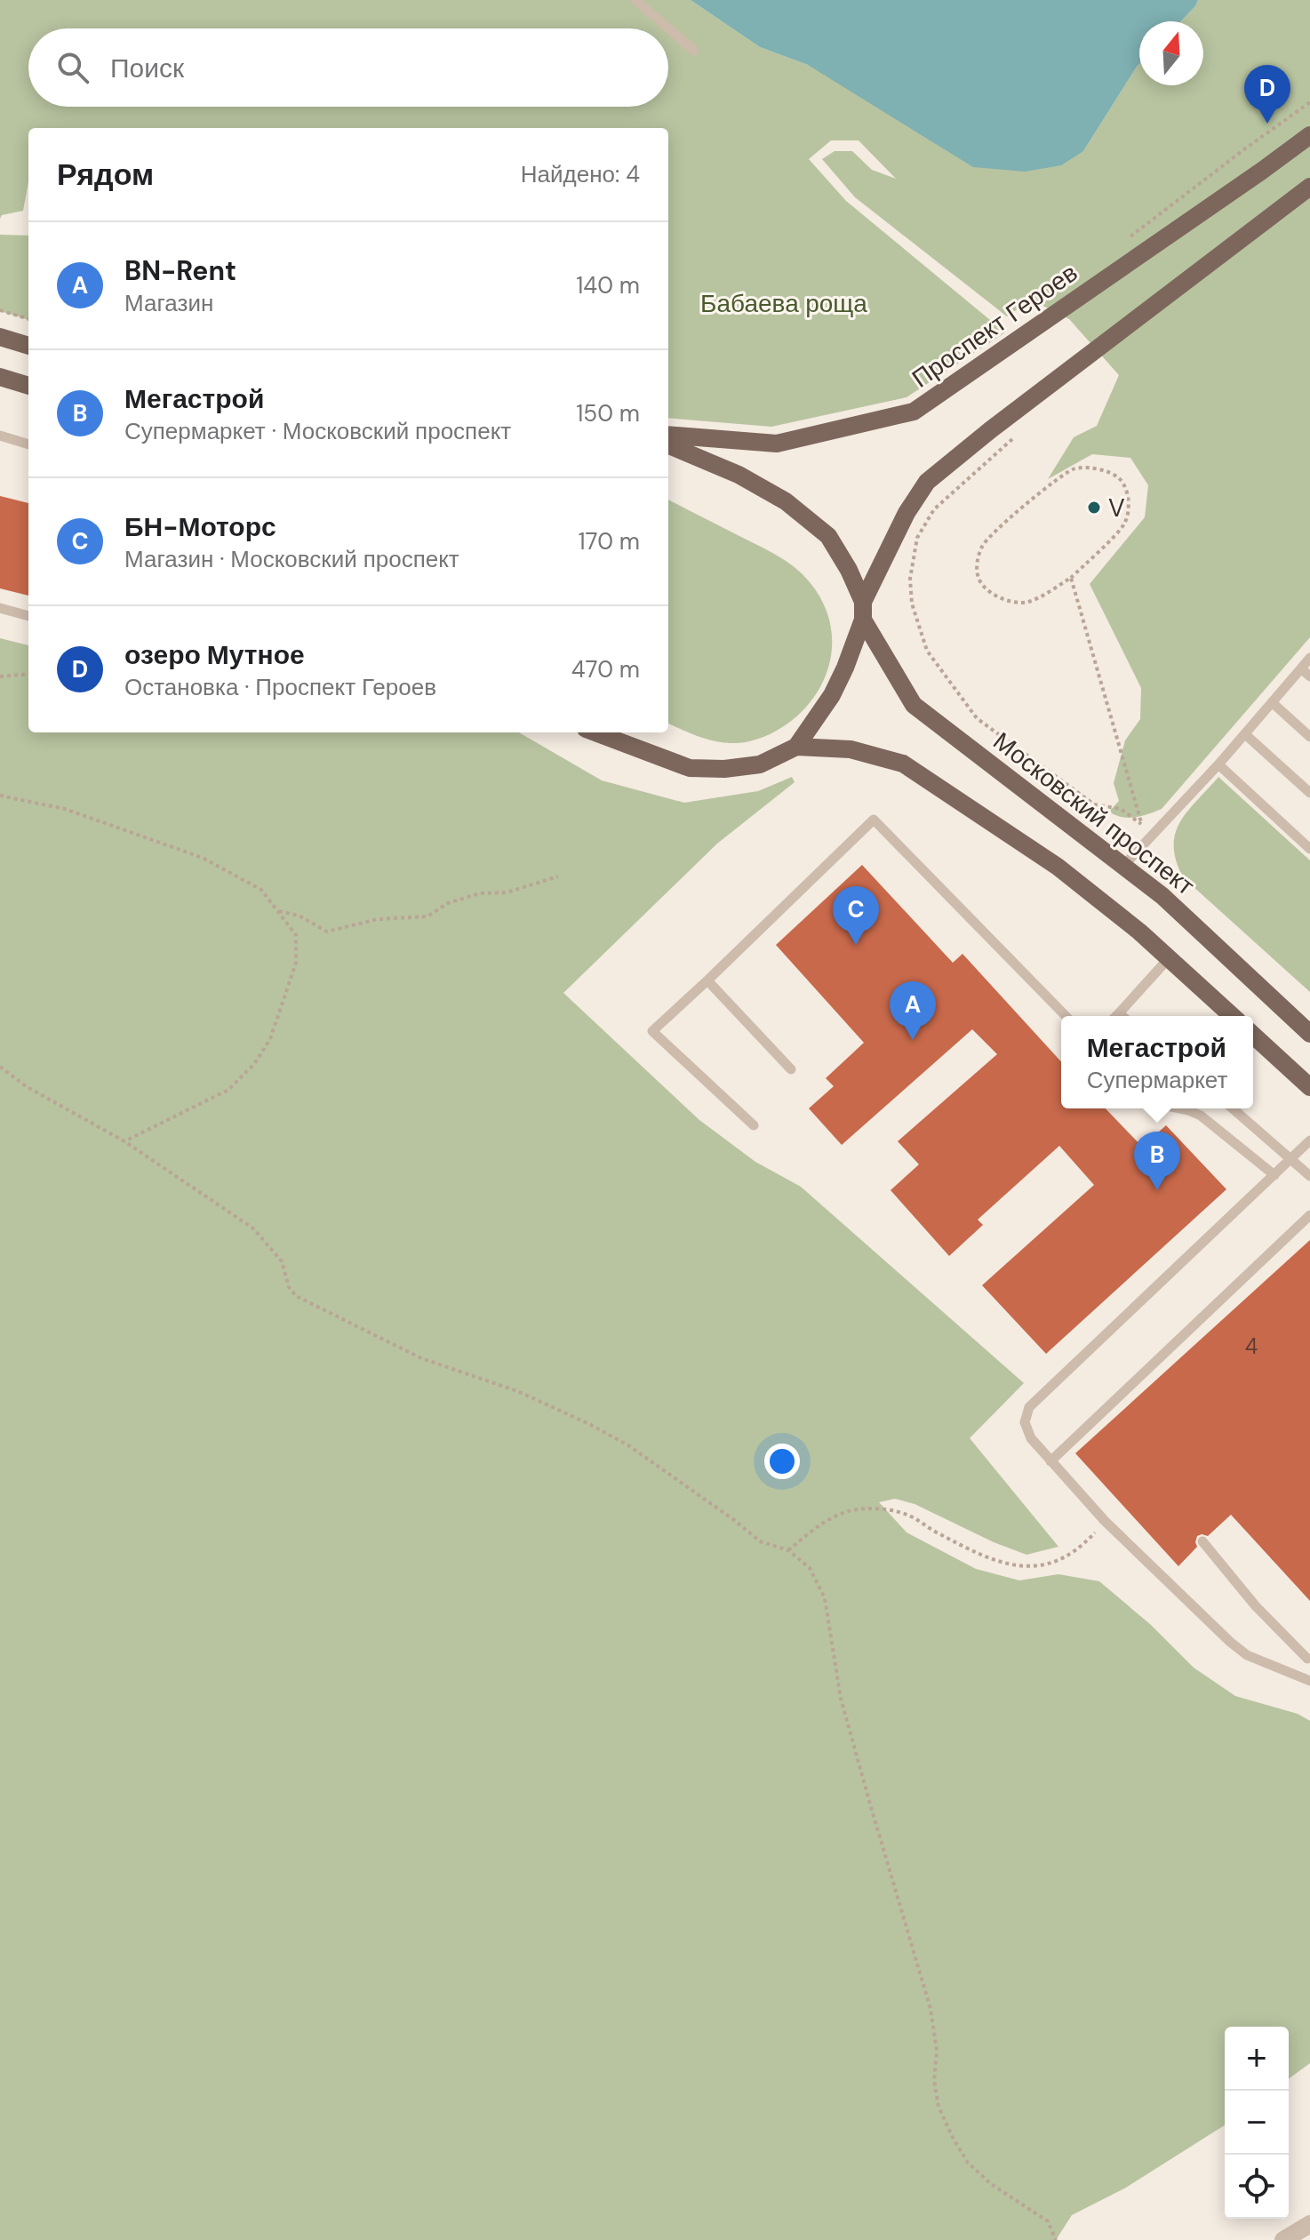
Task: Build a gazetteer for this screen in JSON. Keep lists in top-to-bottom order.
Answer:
{
  "streets": {
    "main road": ["Проспект Героев", "Московский проспект"]
  },
  "parks": ["Бабаева роща"],
  "places": ["V"],
  "house_numbers": ["4"],
  "north": "top",
  "page": {
    "search": "Поиск",
    "pins": [
      "D",
      "C",
      "A",
      "B"
    ],
    "heading": ["Рядом", "Найдено: 4"],
    "list": [
      {
        "mark": "A",
        "name": "BN-Rent",
        "note": "Магазин",
        "value": "140 m"
      },
      {
        "mark": "B",
        "name": "Мегастрой",
        "note": "Супермаркет · Московский проспект",
        "value": "150 m"
      },
      {
        "mark": "C",
        "name": "БН-Моторс",
        "note": "Магазин · Московский проспект",
        "value": "170 m"
      },
      {
        "mark": "D",
        "name": "озеро Мутное",
        "note": "Остановка · Проспект Героев",
        "value": "470 m"
      }
    ],
    "popup": ["Мегастрой", "Супермаркет"],
    "map_buttons": ["+", "−"]
  }
}
